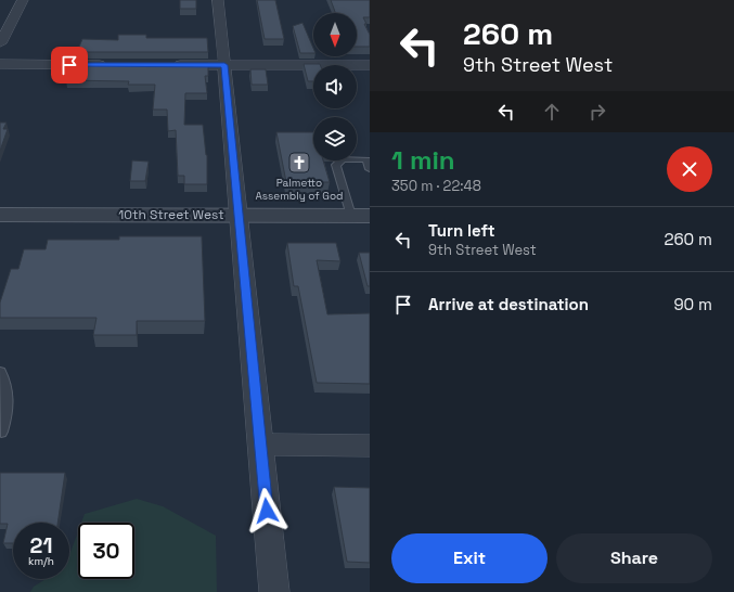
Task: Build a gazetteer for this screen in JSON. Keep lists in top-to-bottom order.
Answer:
{
  "streets": {
    "street": ["10th Street West"]
  },
  "places": {
    "church": ["Palmetto Assembly of God"]
  },
  "north": "bottom",
  "page": {
    "turn": ["260 m", "9th Street West"],
    "heading": ["1 min", "350 m · 22:48"],
    "list": [
      {
        "name": "Turn left",
        "note": "9th Street West",
        "value": "260 m"
      },
      {
        "name": "Arrive at destination",
        "value": "90 m"
      }
    ],
    "speed": "21 km/h",
    "limit": "30",
    "buttons": ["Exit", "Share"]
  }
}
